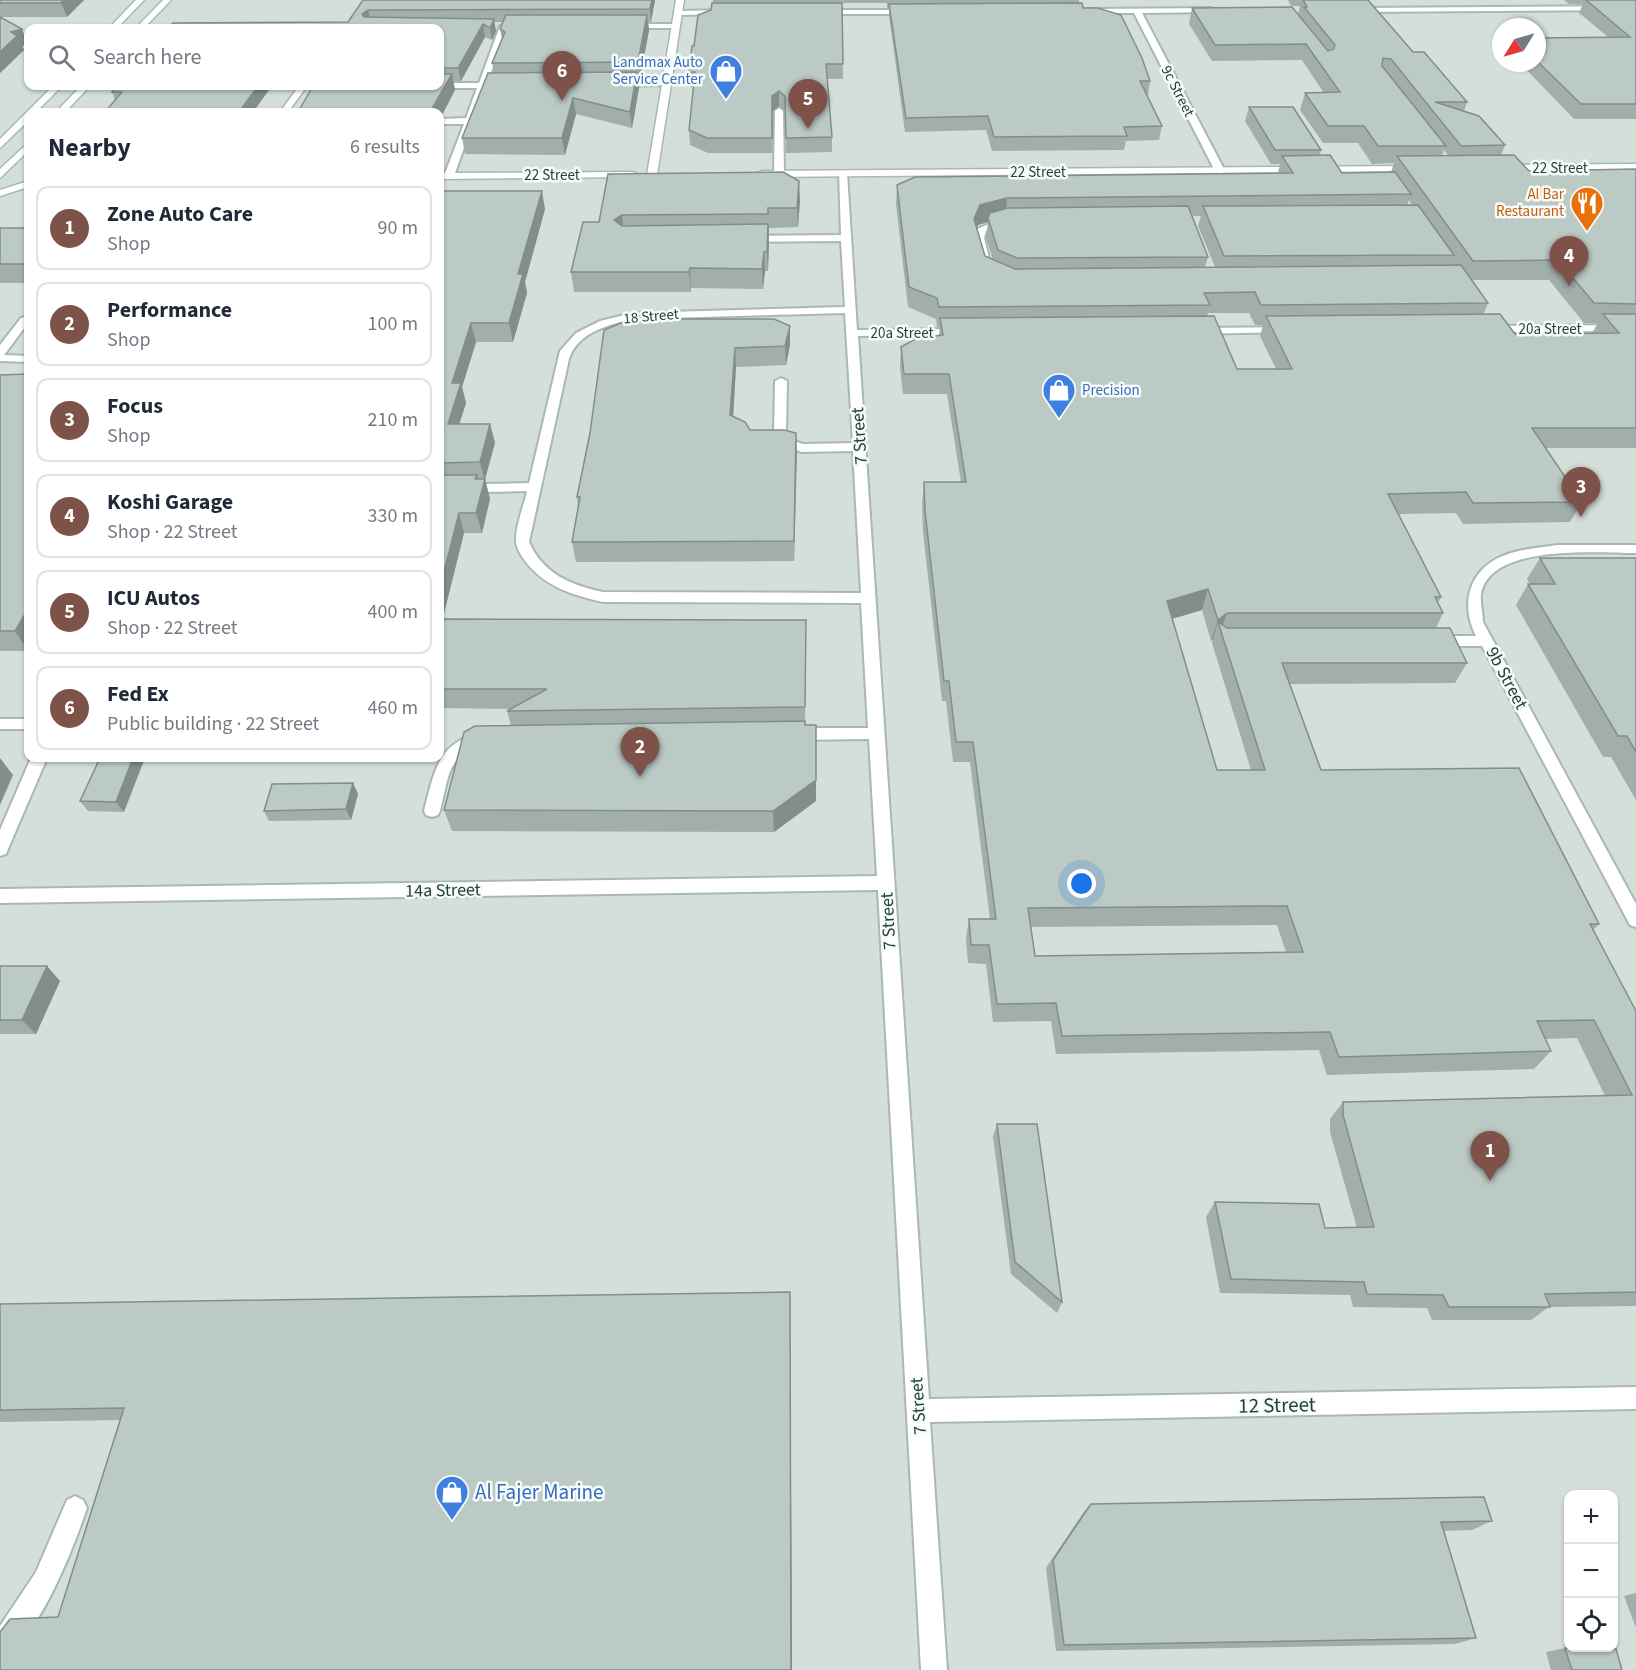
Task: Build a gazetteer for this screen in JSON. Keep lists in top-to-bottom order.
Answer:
{
  "streets": {
    "street": ["22 Street"],
    "lane": [
      "9c Street",
      "18 Street",
      "20a Street",
      "7 Street",
      "9b Street",
      "14a Street",
      "12 Street"
    ]
  },
  "crossings": [
    ["9c Street", "22 Street"],
    ["22 Street", "7 Street"],
    ["18 Street", "7 Street"],
    ["20a Street", "7 Street"],
    ["7 Street", "14a Street"],
    ["7 Street", "12 Street"]
  ],
  "places": {
    "shop": ["Landmax Auto Service Center", "Precision", "Al Fajer Marine"],
    "restaurant": ["Al Bar Restaurant"]
  },
  "north": "bottom left",
  "page": {
    "search": "Search here",
    "pins": [
      "6",
      "5",
      "4",
      "3",
      "2",
      "1"
    ],
    "heading": ["Nearby", "6 results"],
    "list": [
      {
        "mark": "1",
        "name": "Zone Auto Care",
        "note": "Shop",
        "value": "90 m"
      },
      {
        "mark": "2",
        "name": "Performance",
        "note": "Shop",
        "value": "100 m"
      },
      {
        "mark": "3",
        "name": "Focus",
        "note": "Shop",
        "value": "210 m"
      },
      {
        "mark": "4",
        "name": "Koshi Garage",
        "note": "Shop · 22 Street",
        "value": "330 m"
      },
      {
        "mark": "5",
        "name": "ICU Autos",
        "note": "Shop · 22 Street",
        "value": "400 m"
      },
      {
        "mark": "6",
        "name": "Fed Ex",
        "note": "Public building · 22 Street",
        "value": "460 m"
      }
    ],
    "map_buttons": ["+", "−"]
  }
}
